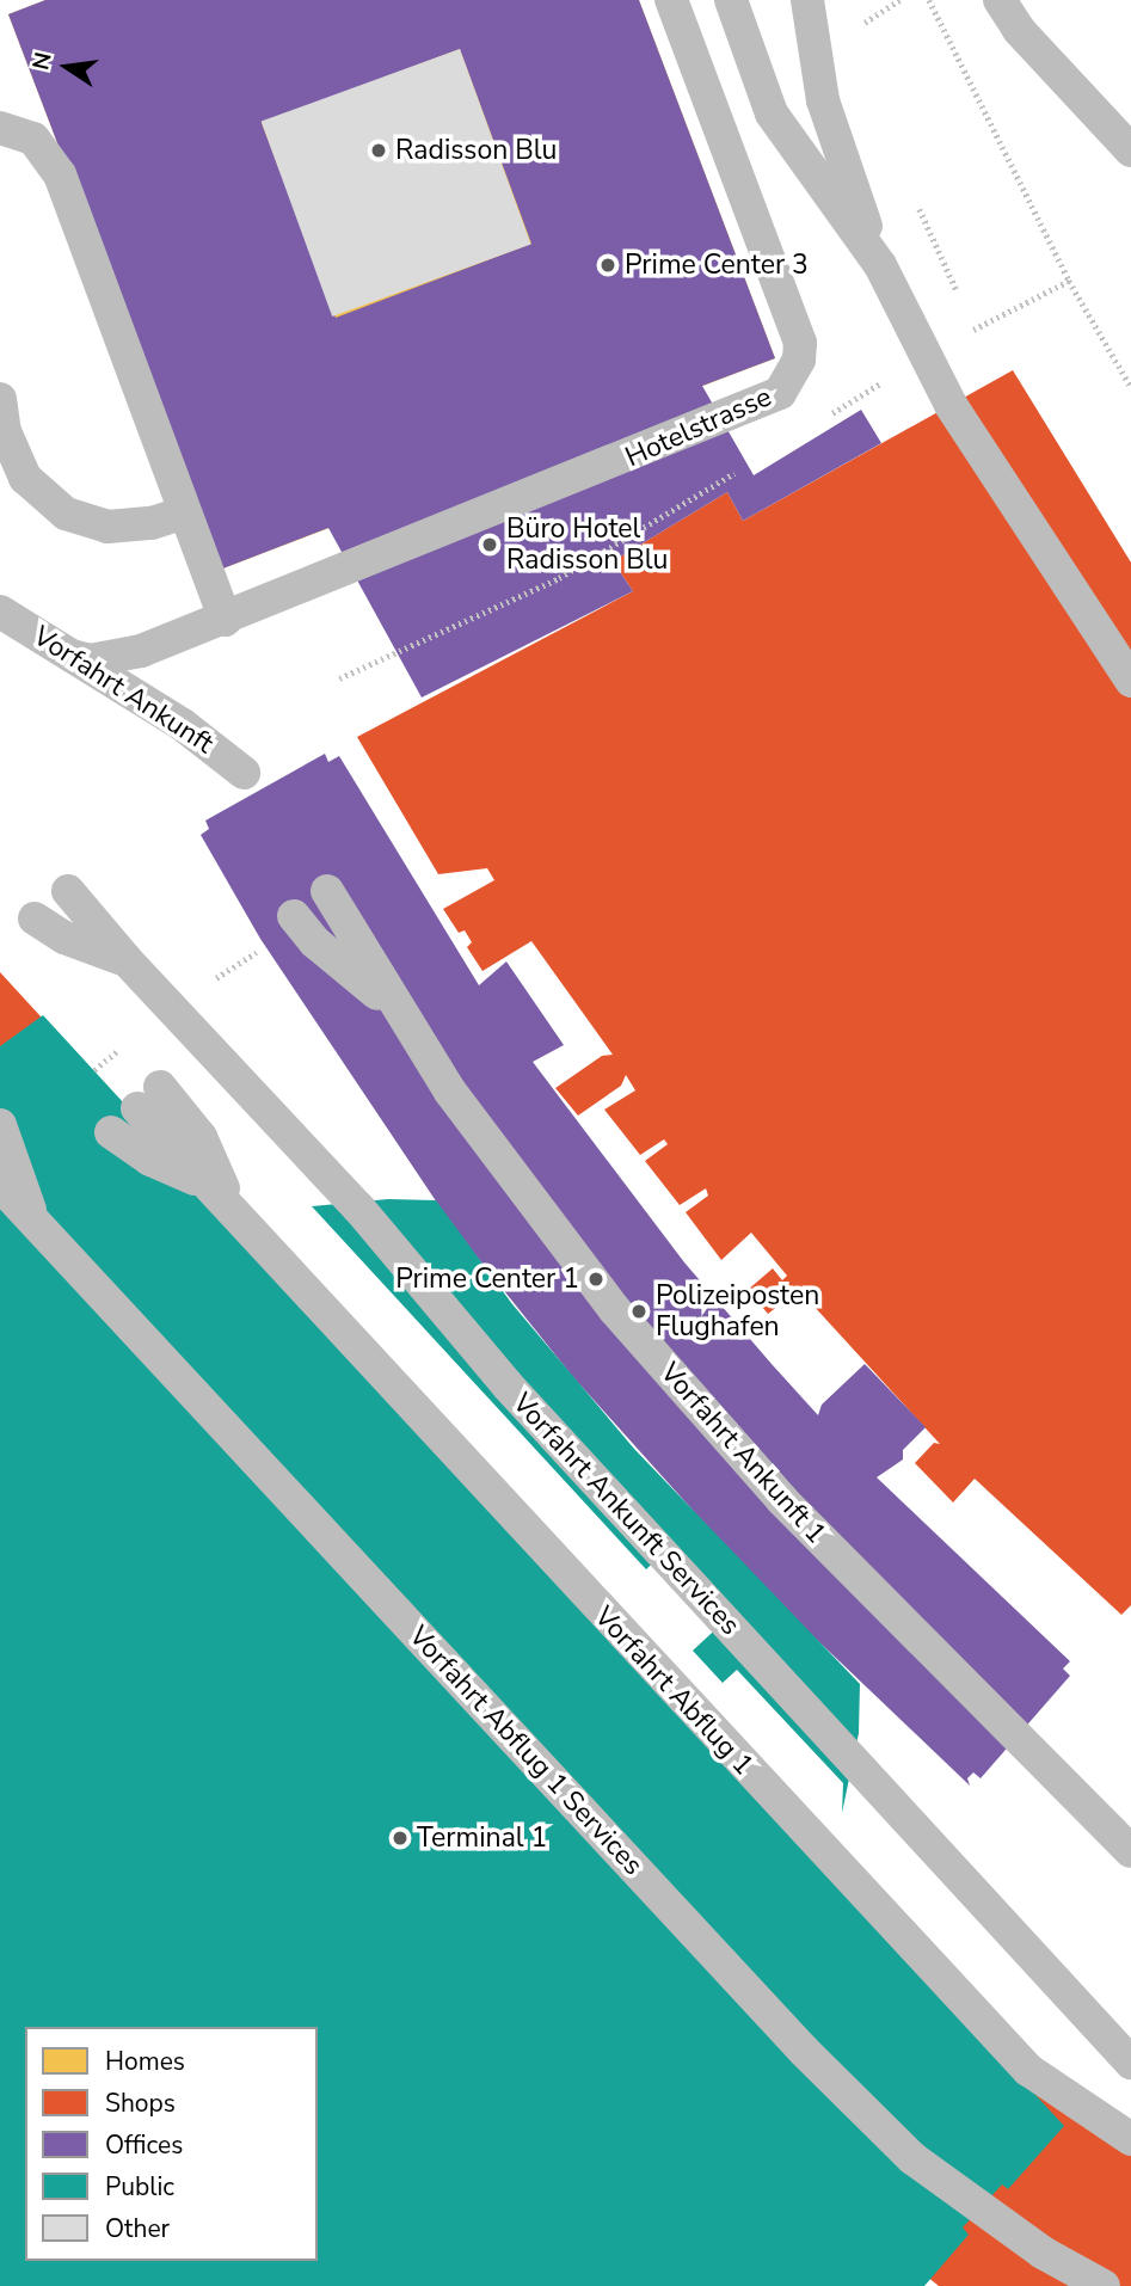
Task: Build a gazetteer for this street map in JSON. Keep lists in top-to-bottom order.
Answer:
{
  "streets": {
    "lane": [
      "Hotelstrasse",
      "Vorfahrt Ankunft",
      "Vorfahrt Ankunft 1",
      "Vorfahrt Ankunft Services",
      "Vorfahrt Abflug 1",
      "Vorfahrt Abflug 1 Services"
    ]
  },
  "crossings": [
    ["Hotelstrasse", "Vorfahrt Ankunft"]
  ],
  "places": [
    "Radisson Blu",
    "Prime Center 3",
    "Büro Hotel Radisson Blu",
    "Prime Center 1",
    "Polizeiposten Flughafen",
    "Terminal 1"
  ],
  "legend": [
    "Homes",
    "Shops",
    "Offices",
    "Public",
    "Other"
  ],
  "north": "left"
}
